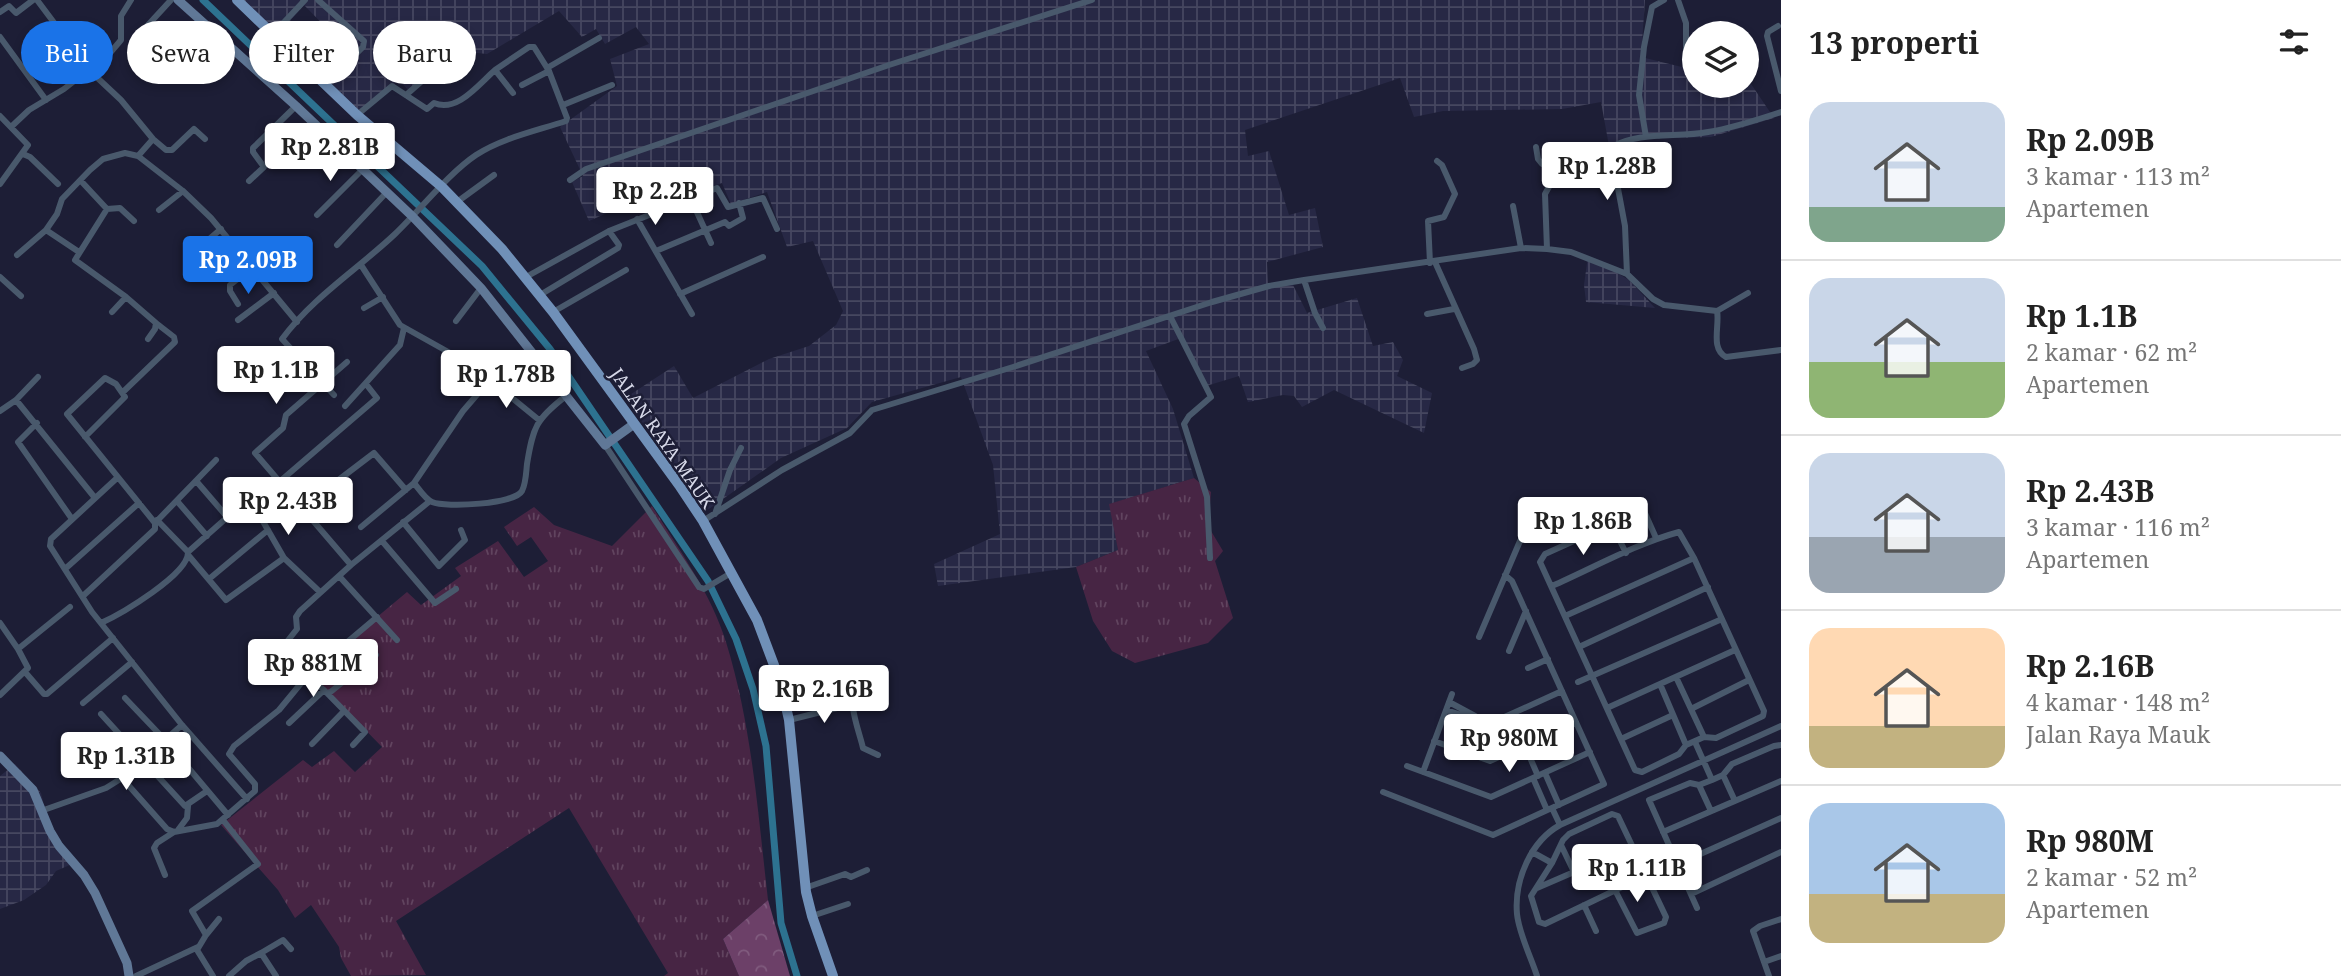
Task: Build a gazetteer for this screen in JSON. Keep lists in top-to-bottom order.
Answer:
{
  "streets": {
    "main road": ["JALAN RAYA MAUK"]
  },
  "page": {
    "heading": "13 properti",
    "chip": [
      "Beli",
      "Sewa",
      "Filter",
      "Baru"
    ],
    "list": [
      {
        "name": "Rp 2.09B",
        "note": "3 kamar · 113 m² · Apartemen"
      },
      {
        "name": "Rp 1.1B",
        "note": "2 kamar · 62 m² · Apartemen"
      },
      {
        "name": "Rp 2.43B",
        "note": "3 kamar · 116 m² · Apartemen"
      },
      {
        "name": "Rp 2.16B",
        "note": "4 kamar · 148 m² · Jalan Raya Mauk"
      },
      {
        "name": "Rp 980M",
        "note": "2 kamar · 52 m² · Apartemen"
      }
    ],
    "price": [
      "Rp 2.81B",
      "Rp 1.28B",
      "Rp 2.2B",
      "Rp 2.09B",
      "Rp 1.1B",
      "Rp 1.78B",
      "Rp 2.43B",
      "Rp 1.86B",
      "Rp 881M",
      "Rp 2.16B",
      "Rp 980M",
      "Rp 1.31B",
      "Rp 1.11B"
    ]
  }
}
